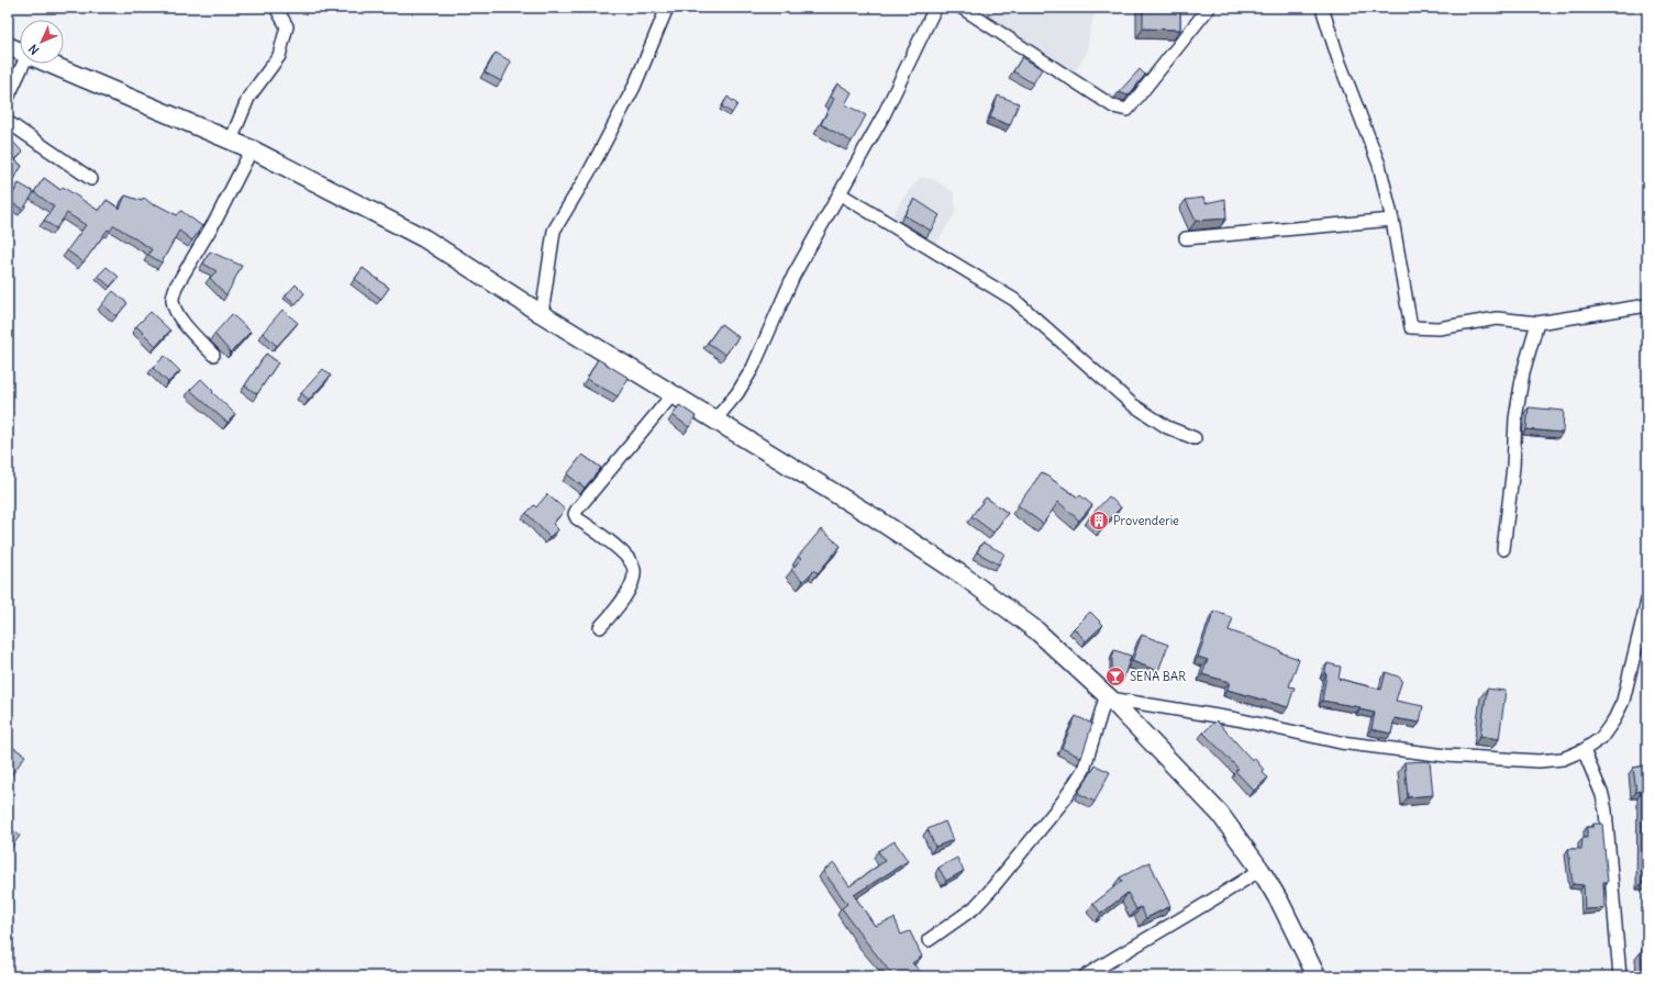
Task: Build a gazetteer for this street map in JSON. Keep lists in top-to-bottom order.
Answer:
{
  "places": {
    "building": ["Provenderie"],
    "bar": ["SENA BAR"]
  },
  "north": "bottom left"
}
